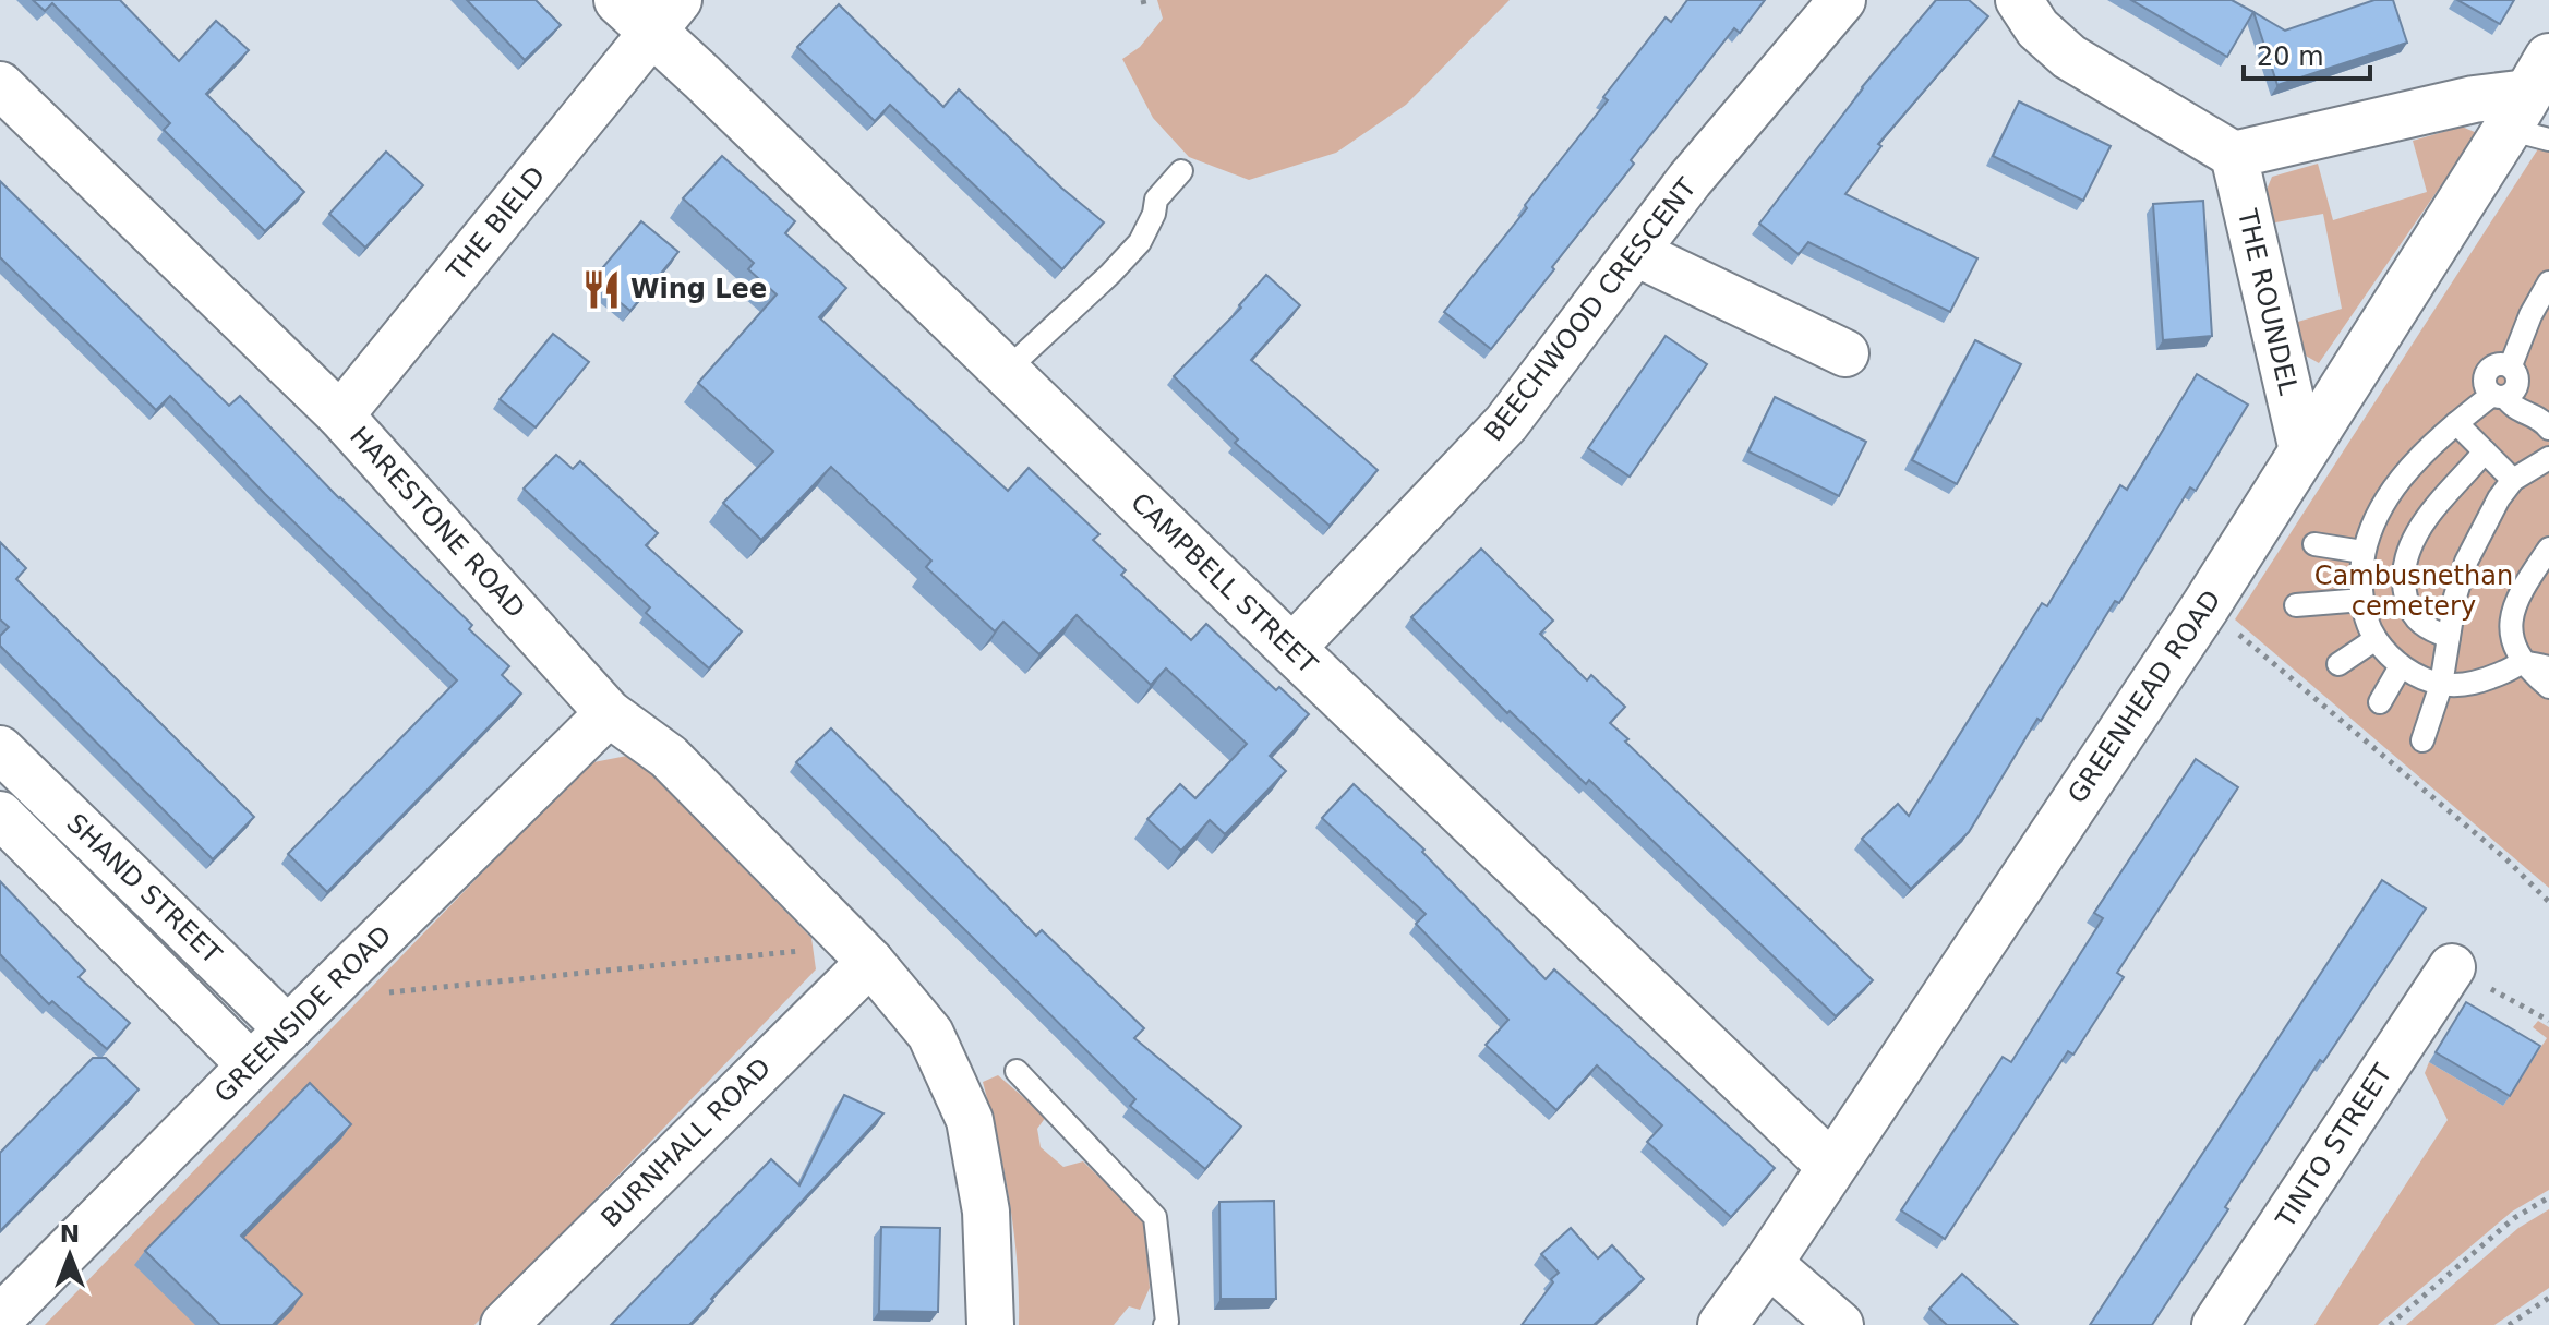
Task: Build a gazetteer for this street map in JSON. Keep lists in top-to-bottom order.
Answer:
{
  "streets": {
    "street": [
      "THE BIELD",
      "THE ROUNDEL",
      "BEECHWOOD CRESCENT",
      "HARESTONE ROAD",
      "CAMPBELL STREET",
      "GREENHEAD ROAD",
      "SHAND STREET",
      "GREENSIDE ROAD",
      "BURNHALL ROAD",
      "TINTO STREET"
    ]
  },
  "crossings": [
    ["THE BIELD", "HARESTONE ROAD"],
    ["THE BIELD", "CAMPBELL STREET"],
    ["THE ROUNDEL", "GREENHEAD ROAD"],
    ["BEECHWOOD CRESCENT", "CAMPBELL STREET"],
    ["HARESTONE ROAD", "GREENSIDE ROAD"],
    ["HARESTONE ROAD", "BURNHALL ROAD"],
    ["CAMPBELL STREET", "GREENHEAD ROAD"],
    ["SHAND STREET", "GREENSIDE ROAD"]
  ],
  "parks": ["Cambusnethan cemetery"],
  "places": {
    "restaurant": ["Wing Lee"]
  },
  "scale_bar": "20 m",
  "north": "top"
}
